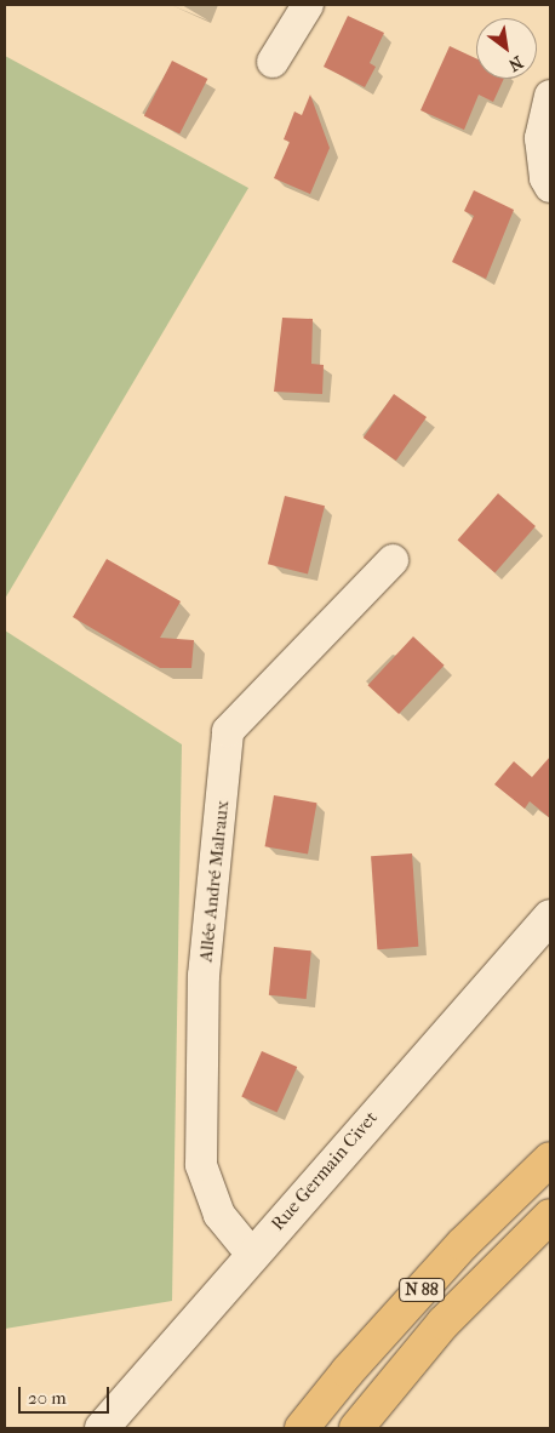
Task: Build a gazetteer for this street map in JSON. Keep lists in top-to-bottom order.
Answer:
{
  "streets": {
    "highway": ["N 88"],
    "street": ["Allée André Malraux", "Rue Germain Civet"]
  },
  "crossings": [
    ["Allée André Malraux", "Rue Germain Civet"]
  ],
  "scale_bar": "20 m",
  "north": "bottom right"
}
